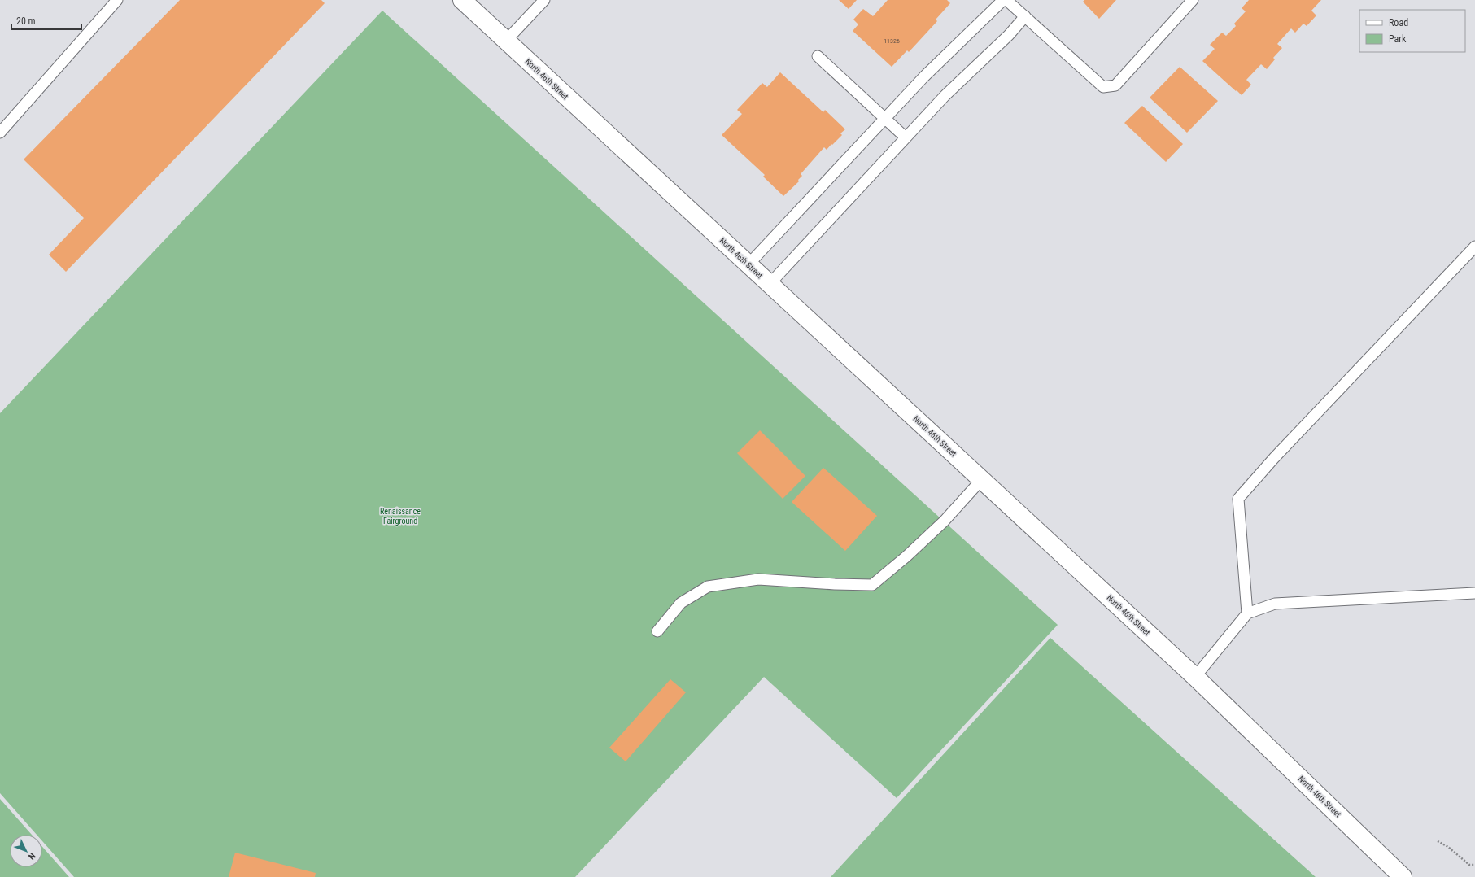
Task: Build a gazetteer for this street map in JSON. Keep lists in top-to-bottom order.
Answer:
{
  "streets": {
    "street": ["North 46th Street"]
  },
  "parks": ["Renaissance Fairground"],
  "house_numbers": ["11326"],
  "legend": ["Road", "Park"],
  "scale_bar": "20 m",
  "north": "bottom right"
}
